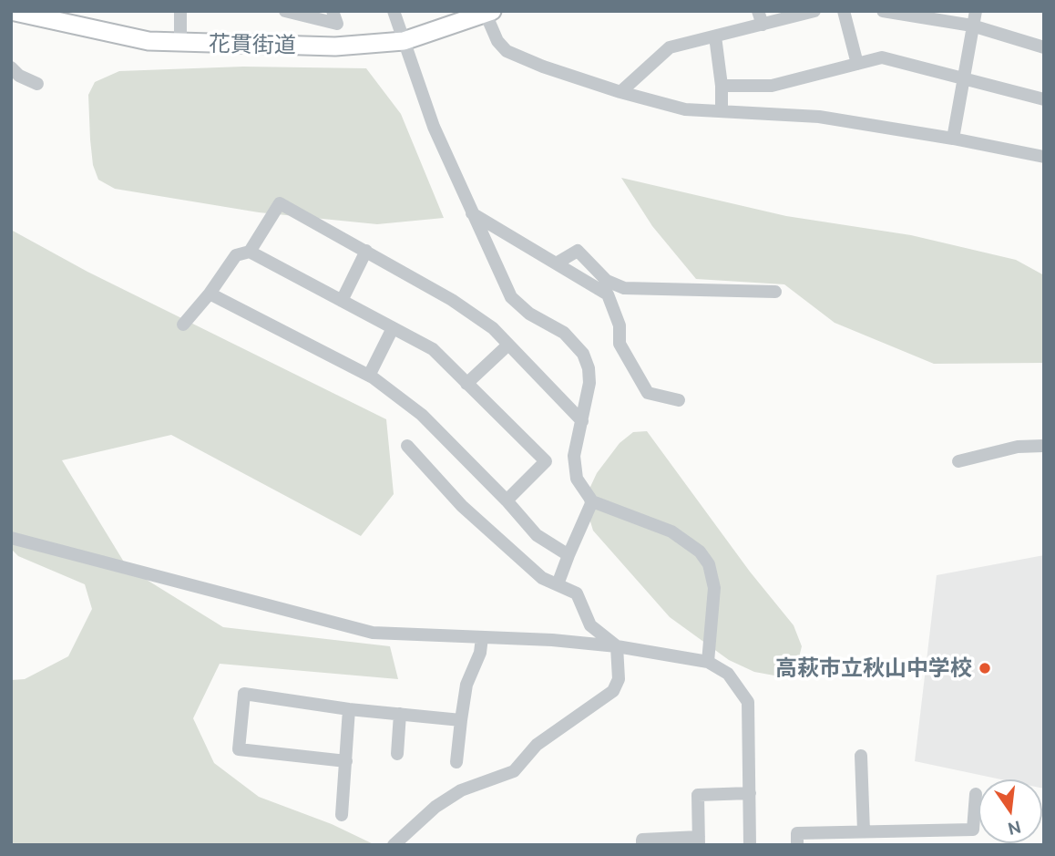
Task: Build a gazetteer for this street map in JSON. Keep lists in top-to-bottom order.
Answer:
{
  "streets": {
    "highway": ["花貫街道"]
  },
  "places": ["高萩市立秋山中学校"],
  "north": "bottom"
}
